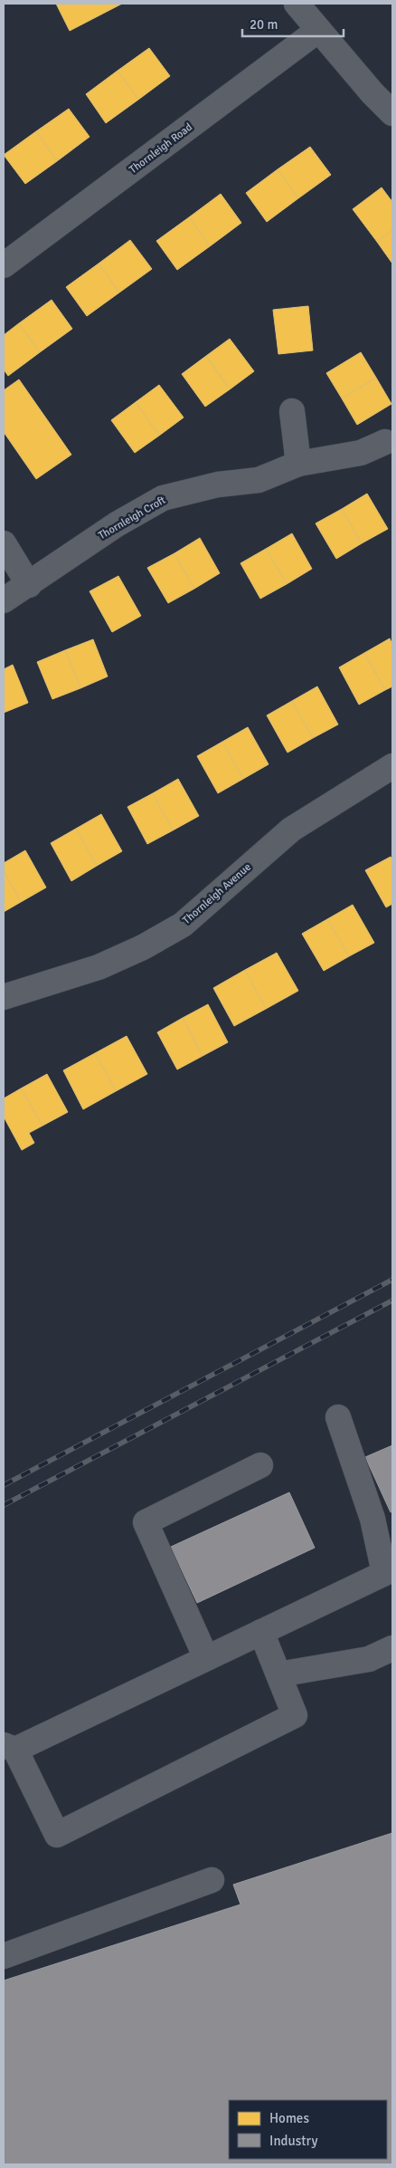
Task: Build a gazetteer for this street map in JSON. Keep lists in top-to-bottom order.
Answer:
{
  "streets": {
    "street": ["Thornleigh Road", "Thornleigh Croft", "Thornleigh Avenue"]
  },
  "legend": ["Homes", "Industry"],
  "scale_bar": "20 m"
}
